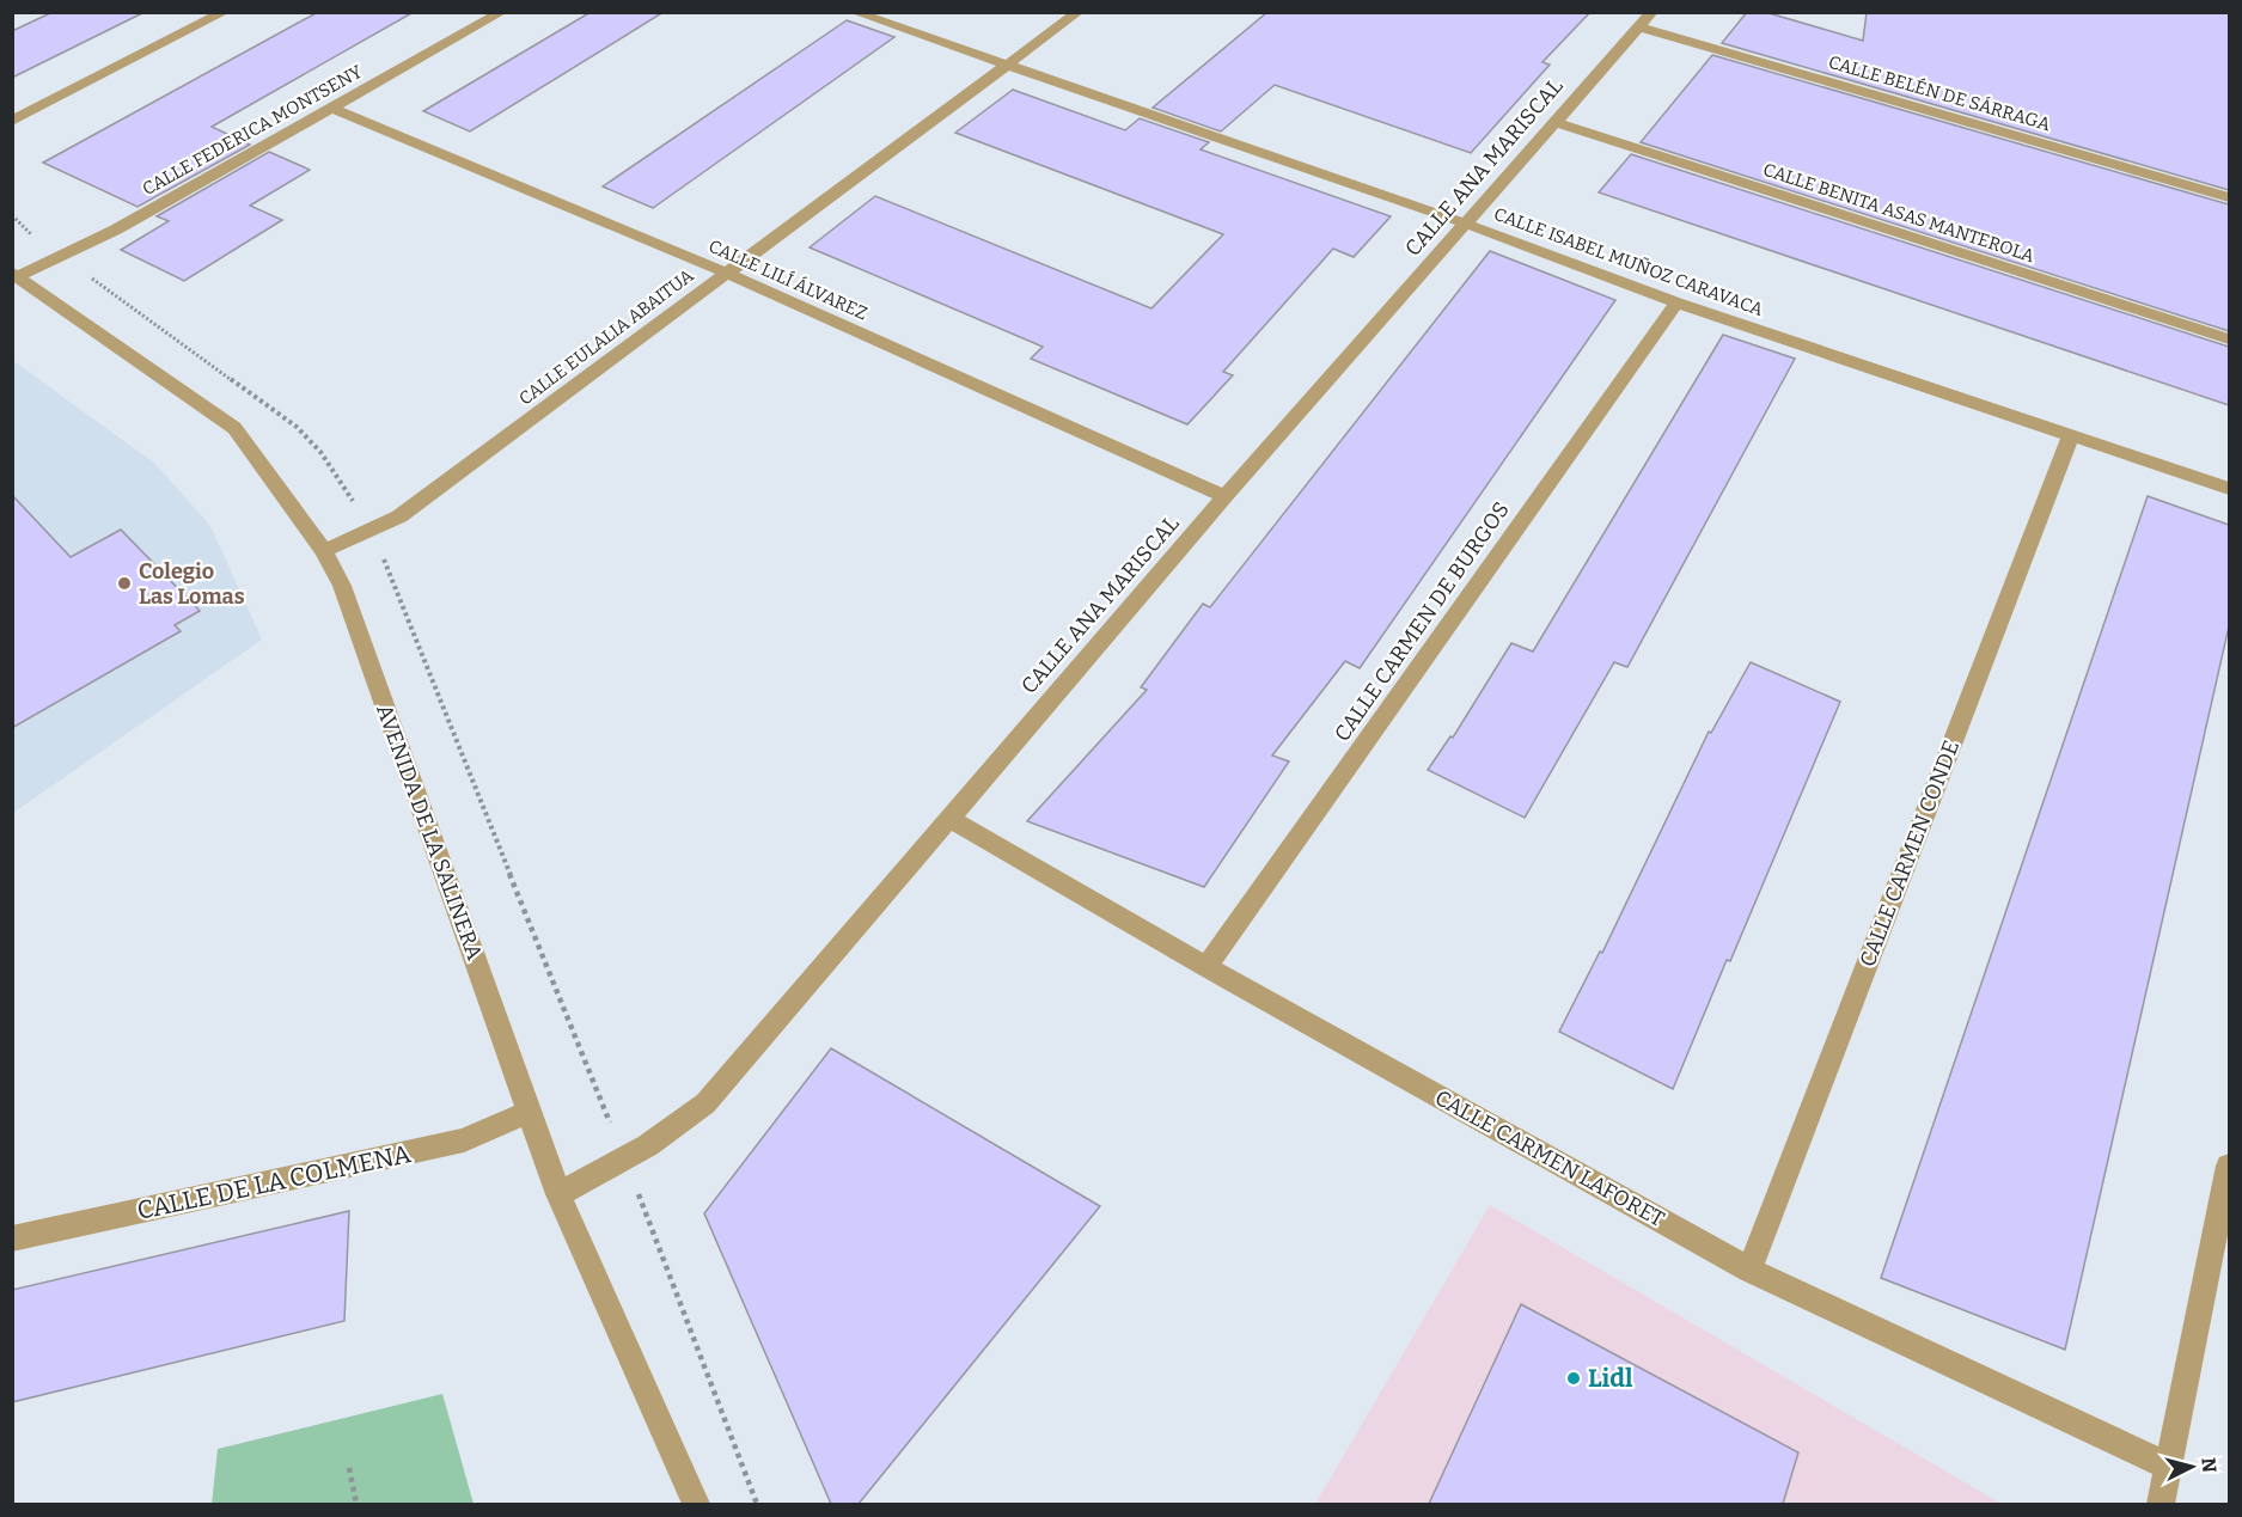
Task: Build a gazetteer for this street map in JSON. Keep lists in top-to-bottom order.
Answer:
{
  "streets": {
    "street": [
      "CALLE BELÉN DE SÁRRAGA",
      "CALLE FEDERICA MONTSENY",
      "CALLE ANA MARISCAL",
      "CALLE BENITA ASAS MANTEROLA",
      "CALLE ISABEL MUÑOZ CARAVACA",
      "CALLE LILÍ ÁLVAREZ",
      "CALLE EULALIA ABAITUA",
      "CALLE CARMEN DE BURGOS",
      "AVENIDA DE LA SALINERA",
      "CALLE CARMEN CONDE",
      "CALLE CARMEN LAFORET",
      "CALLE DE LA COLMENA"
    ]
  },
  "crossings": [
    ["CALLE BELÉN DE SÁRRAGA", "CALLE ANA MARISCAL"],
    ["CALLE FEDERICA MONTSENY", "CALLE LILÍ ÁLVAREZ"],
    ["CALLE FEDERICA MONTSENY", "AVENIDA DE LA SALINERA"],
    ["CALLE ANA MARISCAL", "CALLE BENITA ASAS MANTEROLA"],
    ["CALLE ANA MARISCAL", "CALLE ISABEL MUÑOZ CARAVACA"],
    ["CALLE ANA MARISCAL", "CALLE LILÍ ÁLVAREZ"],
    ["CALLE ANA MARISCAL", "AVENIDA DE LA SALINERA"],
    ["CALLE ANA MARISCAL", "CALLE CARMEN LAFORET"],
    ["CALLE ISABEL MUÑOZ CARAVACA", "CALLE EULALIA ABAITUA"],
    ["CALLE ISABEL MUÑOZ CARAVACA", "CALLE CARMEN DE BURGOS"],
    ["CALLE ISABEL MUÑOZ CARAVACA", "CALLE CARMEN CONDE"],
    ["CALLE LILÍ ÁLVAREZ", "CALLE EULALIA ABAITUA"],
    ["CALLE EULALIA ABAITUA", "AVENIDA DE LA SALINERA"],
    ["CALLE CARMEN DE BURGOS", "CALLE CARMEN LAFORET"],
    ["AVENIDA DE LA SALINERA", "CALLE DE LA COLMENA"],
    ["CALLE CARMEN CONDE", "CALLE CARMEN LAFORET"]
  ],
  "places": ["Colegio Las Lomas", "Lidl"],
  "north": "right"
}
